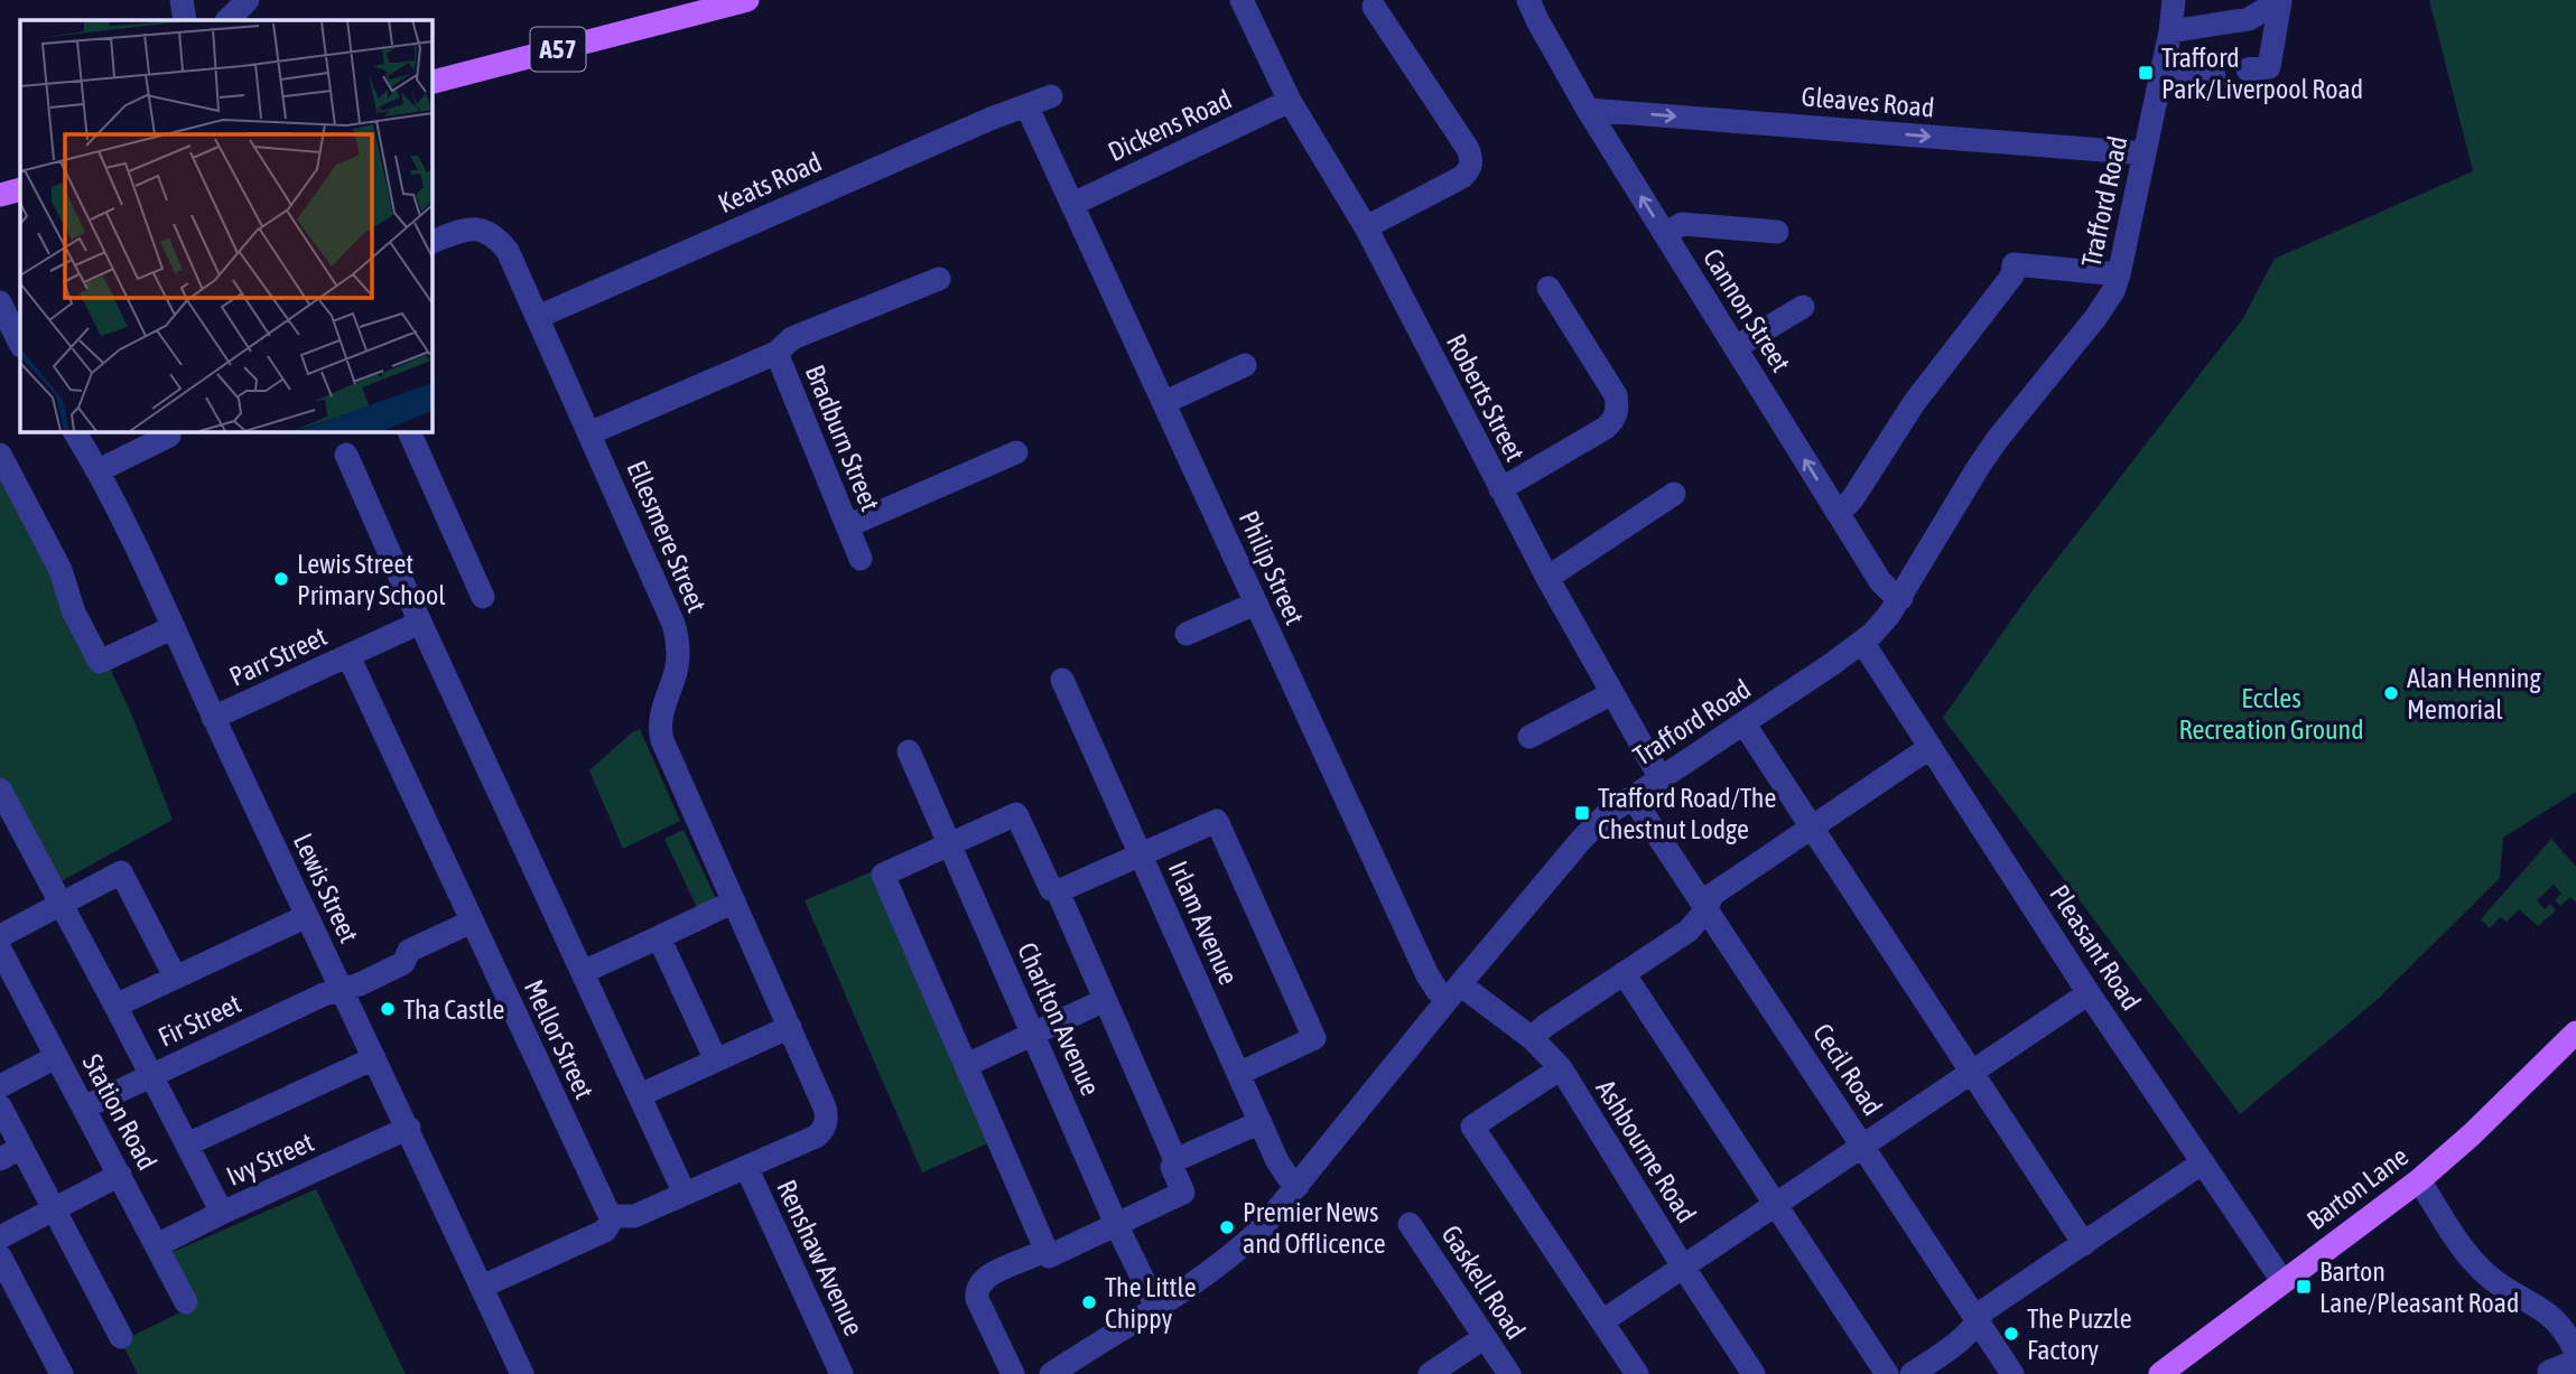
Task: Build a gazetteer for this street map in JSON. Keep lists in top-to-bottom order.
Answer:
{
  "streets": {
    "main road": ["A57", "Barton Lane"],
    "street": [
      "Gleaves Road",
      "Dickens Road",
      "Keats Road",
      "Trafford Road",
      "Cannon Street",
      "Roberts Street",
      "Bradburn Street",
      "Ellesmere Street",
      "Philip Street",
      "Parr Street",
      "Lewis Street",
      "Irlam Avenue",
      "Pleasant Road",
      "Charlton Avenue",
      "Fir Street",
      "Mellor Street",
      "Cecil Road",
      "Station Road",
      "Ashbourne Road",
      "Ivy Street",
      "Renshaw Avenue",
      "Gaskell Road"
    ]
  },
  "crossings": [
    ["Gleaves Road", "Trafford Road"],
    ["Gleaves Road", "Cannon Street"],
    ["Dickens Road", "Roberts Street"],
    ["Dickens Road", "Philip Street"],
    ["Keats Road", "Ellesmere Street"],
    ["Keats Road", "Philip Street"],
    ["Trafford Road", "Cannon Street"],
    ["Trafford Road", "Roberts Street"],
    ["Trafford Road", "Philip Street"],
    ["Trafford Road", "Irlam Avenue"],
    ["Trafford Road", "Pleasant Road"],
    ["Trafford Road", "Charlton Avenue"],
    ["Trafford Road", "Cecil Road"],
    ["Trafford Road", "Ashbourne Road"],
    ["Bradburn Street", "Ellesmere Street"],
    ["Ellesmere Street", "Renshaw Avenue"],
    ["Philip Street", "Ashbourne Road"],
    ["Parr Street", "Lewis Street"],
    ["Parr Street", "Mellor Street"],
    ["Lewis Street", "Fir Street"],
    ["Lewis Street", "Ivy Street"],
    ["Pleasant Road", "Barton Lane"],
    ["Fir Street", "Mellor Street"],
    ["Fir Street", "Station Road"],
    ["Station Road", "Ivy Street"]
  ],
  "one_way": ["Gleaves Road", "Cannon Street"],
  "parks": ["Eccles Recreation Ground"],
  "places": {
    "transit": ["Trafford Park/Liverpool Road", "Trafford Road/The Chestnut Lodge", "Barton Lane/Pleasant Road"],
    "other": [
      "Lewis Street Primary School",
      "Alan Henning Memorial",
      "Tha Castle",
      "Premier News and Offlicence",
      "The Little Chippy",
      "The Puzzle Factory"
    ]
  }
}
